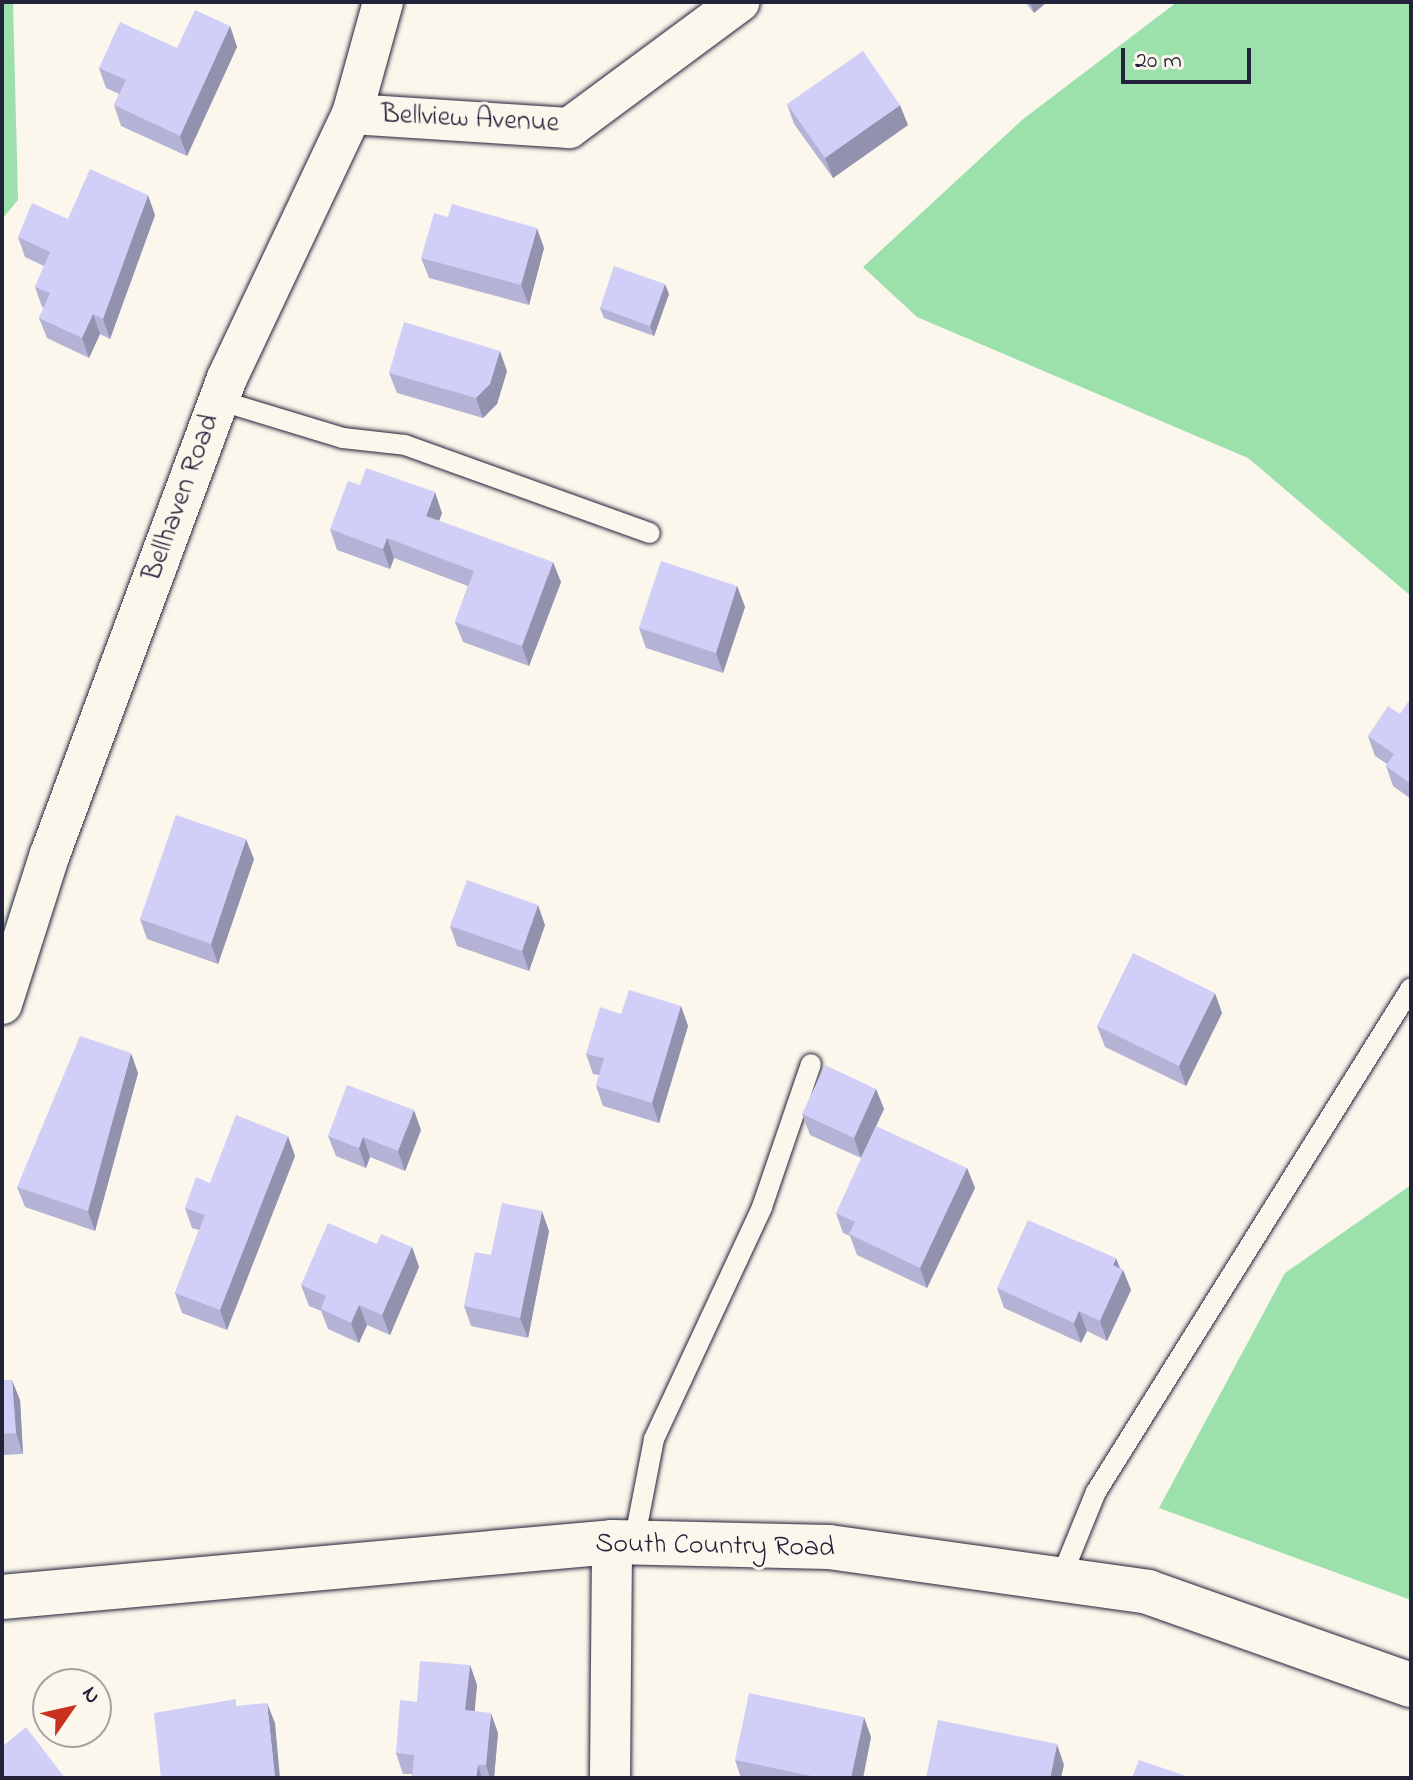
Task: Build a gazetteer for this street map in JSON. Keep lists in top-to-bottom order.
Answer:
{
  "streets": {
    "main road": ["South Country Road"],
    "street": ["Bellview Avenue", "Bellhaven Road"]
  },
  "crossings": [
    ["Bellview Avenue", "Bellhaven Road"]
  ],
  "scale_bar": "20 m",
  "north": "top right"
}
